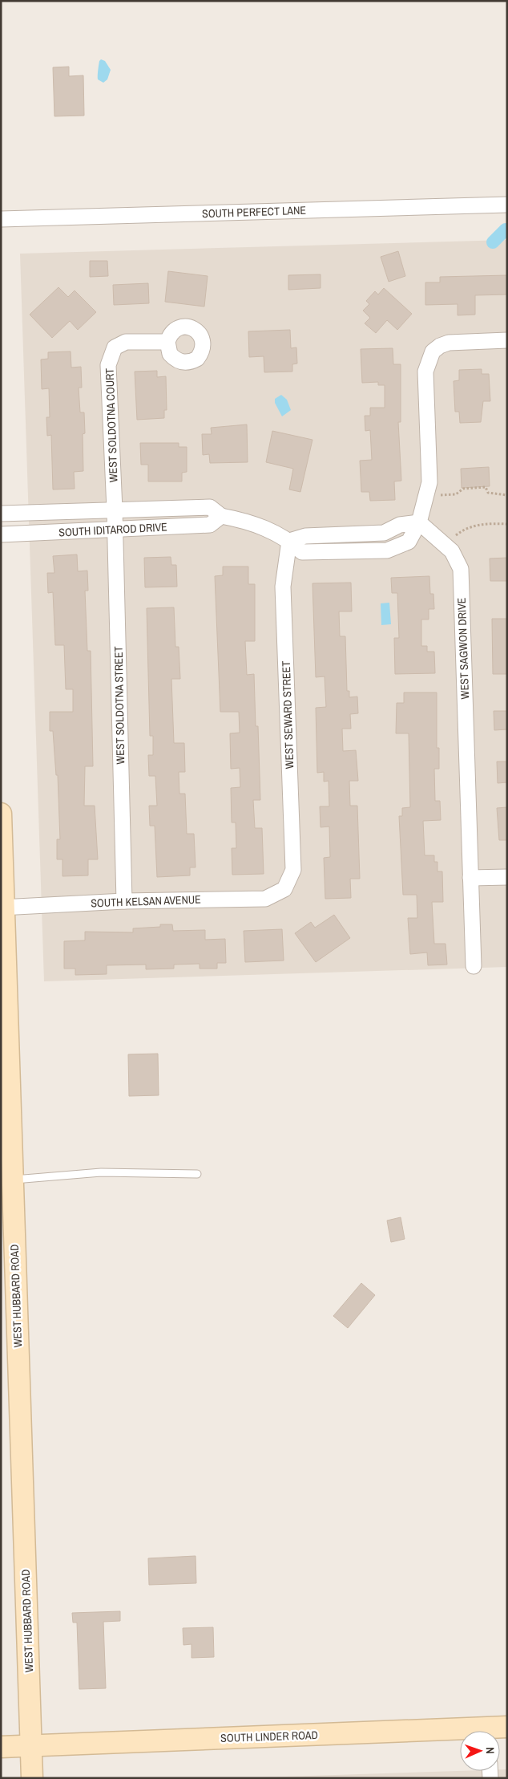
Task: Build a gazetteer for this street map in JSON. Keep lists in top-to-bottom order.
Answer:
{
  "streets": {
    "street": [
      "SOUTH PERFECT LANE",
      "WEST SOLDOTNA COURT",
      "SOUTH IDITAROD DRIVE",
      "WEST SAGWON DRIVE",
      "WEST SOLDOTNA STREET",
      "WEST SEWARD STREET",
      "SOUTH KELSAN AVENUE",
      "WEST HUBBARD ROAD",
      "SOUTH LINDER ROAD"
    ]
  },
  "crossings": [
    ["WEST SOLDOTNA COURT", "SOUTH IDITAROD DRIVE"],
    ["WEST SOLDOTNA COURT", "WEST SOLDOTNA STREET"],
    ["SOUTH IDITAROD DRIVE", "WEST SAGWON DRIVE"],
    ["SOUTH IDITAROD DRIVE", "WEST SOLDOTNA STREET"],
    ["SOUTH IDITAROD DRIVE", "WEST SEWARD STREET"],
    ["WEST SOLDOTNA STREET", "SOUTH KELSAN AVENUE"],
    ["WEST SEWARD STREET", "SOUTH KELSAN AVENUE"],
    ["SOUTH KELSAN AVENUE", "WEST HUBBARD ROAD"],
    ["WEST HUBBARD ROAD", "SOUTH LINDER ROAD"]
  ],
  "north": "right"
}
